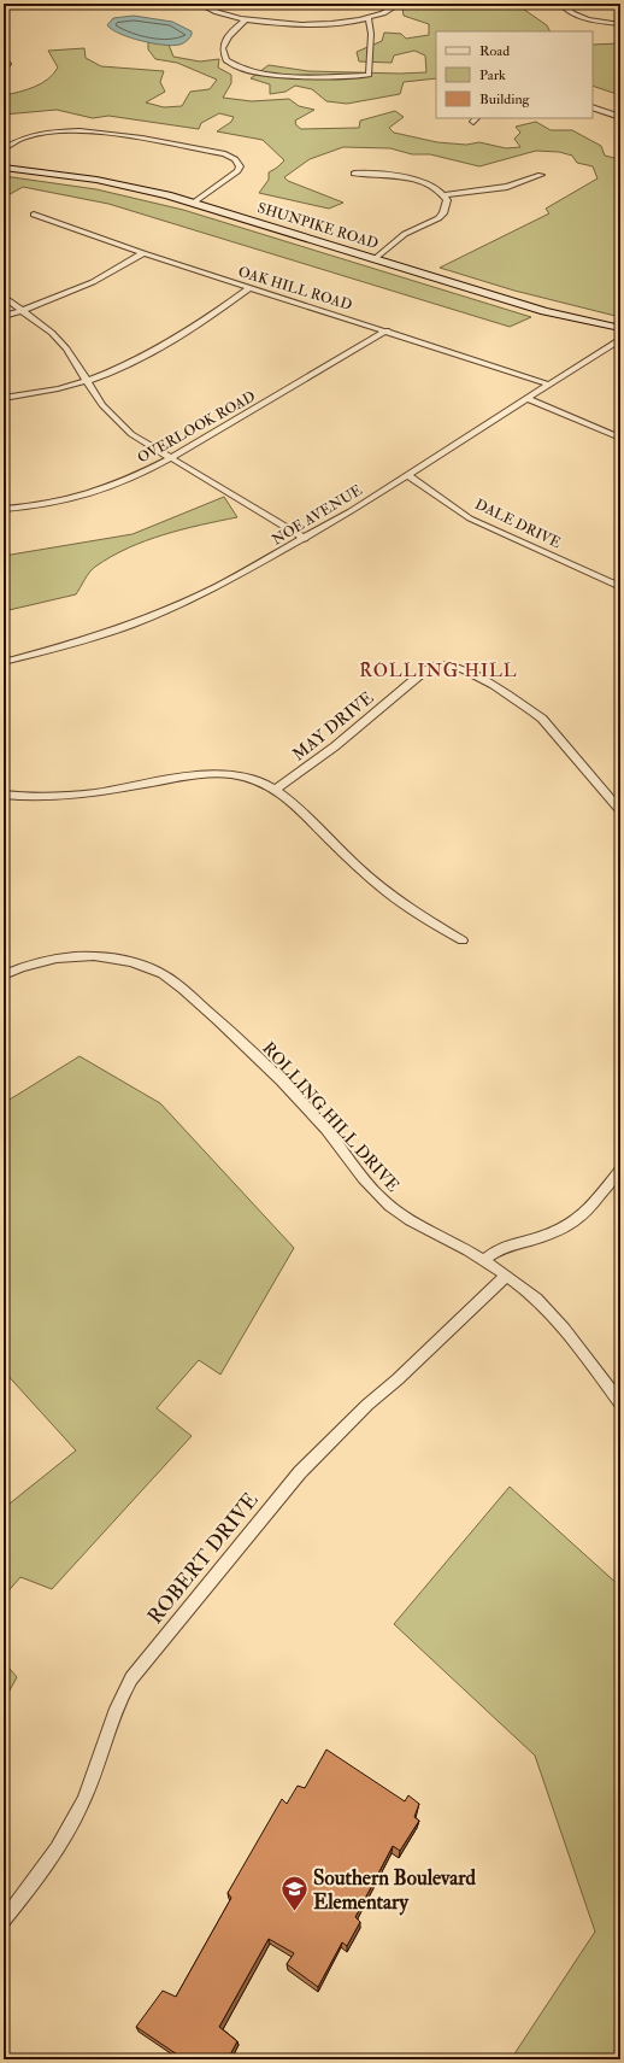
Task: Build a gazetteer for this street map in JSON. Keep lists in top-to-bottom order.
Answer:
{
  "streets": {
    "main road": ["SHUNPIKE ROAD"],
    "street": [
      "OAK HILL ROAD",
      "OVERLOOK ROAD",
      "NOE AVENUE",
      "DALE DRIVE",
      "MAY DRIVE",
      "ROLLING HILL DRIVE",
      "ROBERT DRIVE"
    ]
  },
  "crossings": [
    ["OAK HILL ROAD", "OVERLOOK ROAD"],
    ["OAK HILL ROAD", "NOE AVENUE"],
    ["NOE AVENUE", "DALE DRIVE"]
  ],
  "districts": ["ROLLING HILL"],
  "places": {
    "school or university": ["Southern Boulevard Elementary"]
  },
  "legend": ["Road", "Park", "Building"]
}
